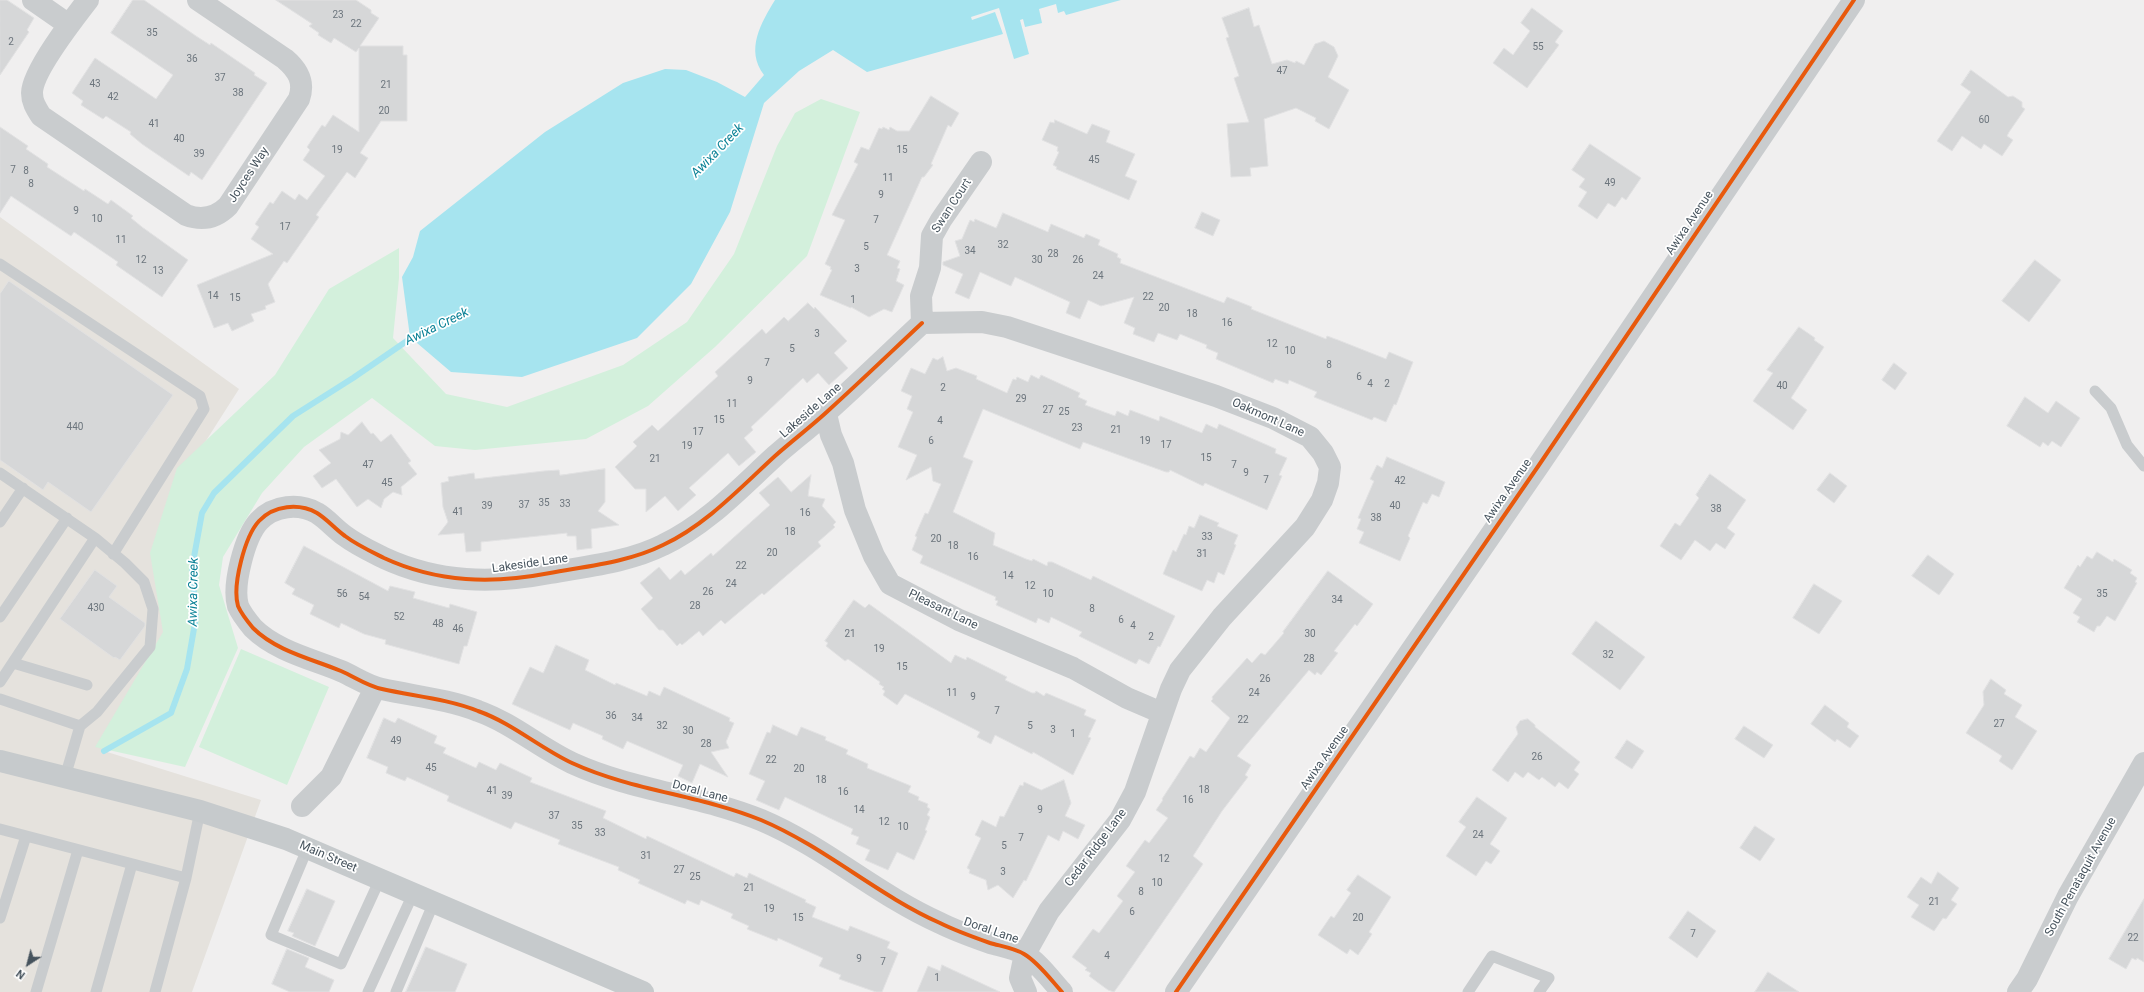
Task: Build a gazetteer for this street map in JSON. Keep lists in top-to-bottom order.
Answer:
{
  "streets": {
    "main road": ["Main Street"],
    "street": [
      "Joyces Way",
      "Swan Court",
      "Awixa Avenue",
      "Lakeside Lane",
      "Oakmont Lane",
      "Pleasant Lane",
      "Doral Lane",
      "Cedar Ridge Lane",
      "South Penataquit Avenue"
    ]
  },
  "crossings": [
    ["Swan Court", "Lakeside Lane"],
    ["Swan Court", "Oakmont Lane"],
    ["Lakeside Lane", "Oakmont Lane"],
    ["Lakeside Lane", "Pleasant Lane"],
    ["Lakeside Lane", "Doral Lane"],
    ["Oakmont Lane", "Pleasant Lane"],
    ["Oakmont Lane", "Cedar Ridge Lane"],
    ["Pleasant Lane", "Cedar Ridge Lane"],
    ["Doral Lane", "Cedar Ridge Lane"]
  ],
  "water": ["Awixa Creek"],
  "house_numbers": [
    "23",
    "22",
    "35",
    "2",
    "55",
    "36",
    "47",
    "37",
    "43",
    "21",
    "38",
    "42",
    "20",
    "60",
    "41",
    "40",
    "19",
    "15",
    "39",
    "45",
    "7",
    "8",
    "11",
    "49",
    "8",
    "9",
    "9",
    "10",
    "7",
    "17",
    "11",
    "32",
    "5",
    "34",
    "28",
    "12",
    "30",
    "26",
    "3",
    "13",
    "24",
    "14",
    "22",
    "15",
    "1",
    "20",
    "18",
    "16",
    "3",
    "12",
    "5",
    "10",
    "7",
    "8",
    "6",
    "9",
    "4",
    "2",
    "40",
    "2",
    "29",
    "11",
    "27",
    "25",
    "15",
    "4",
    "440",
    "23",
    "21",
    "17",
    "6",
    "19",
    "17",
    "19",
    "15",
    "21",
    "47",
    "7",
    "9",
    "7",
    "42",
    "45",
    "35",
    "33",
    "37",
    "39",
    "40",
    "38",
    "41",
    "16",
    "38",
    "18",
    "33",
    "20",
    "18",
    "20",
    "31",
    "16",
    "22",
    "14",
    "24",
    "12",
    "26",
    "56",
    "10",
    "35",
    "54",
    "34",
    "28",
    "430",
    "8",
    "52",
    "6",
    "48",
    "4",
    "46",
    "21",
    "30",
    "2",
    "19",
    "32",
    "28",
    "15",
    "26",
    "11",
    "24",
    "9",
    "7",
    "36",
    "34",
    "22",
    "27",
    "32",
    "5",
    "3",
    "30",
    "1",
    "49",
    "28",
    "26",
    "22",
    "45",
    "20",
    "18",
    "18",
    "41",
    "16",
    "39",
    "16",
    "14",
    "9",
    "37",
    "12",
    "35",
    "10",
    "33",
    "24",
    "7",
    "5",
    "31",
    "12",
    "27",
    "3",
    "25",
    "10",
    "21",
    "8",
    "21",
    "19",
    "6",
    "15",
    "20",
    "7",
    "22",
    "4",
    "9",
    "7",
    "1"
  ],
  "north": "bottom left"
}
